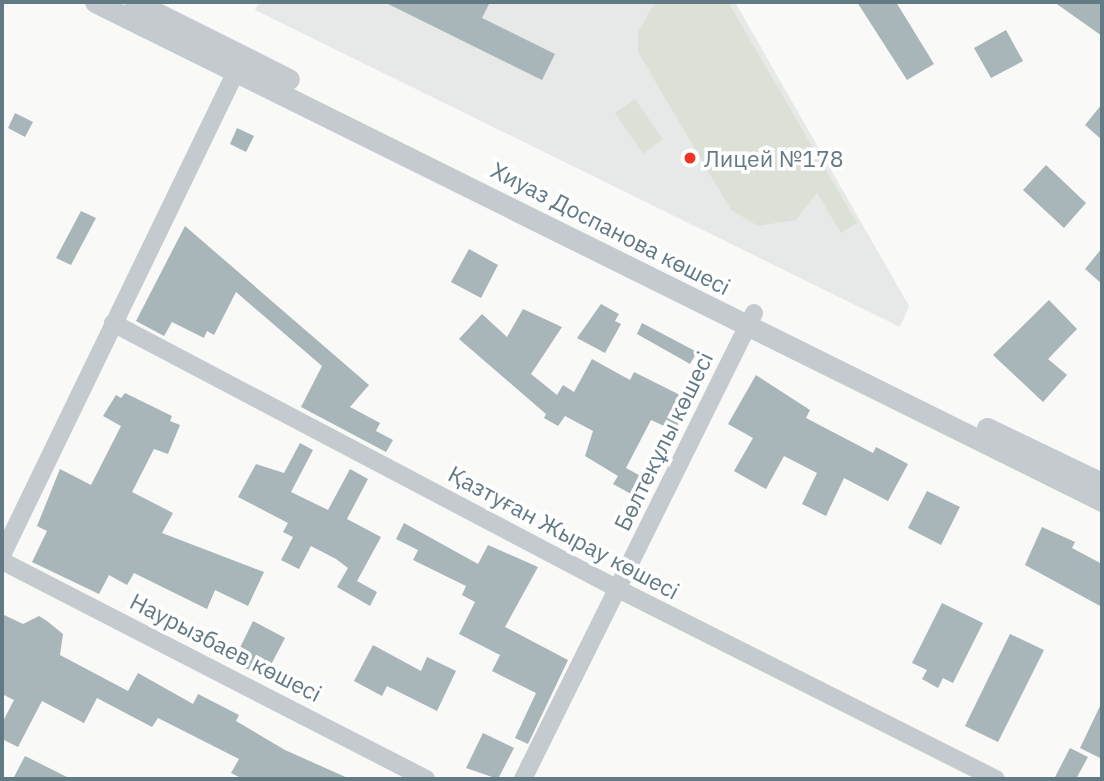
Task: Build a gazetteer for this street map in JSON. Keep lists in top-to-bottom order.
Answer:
{
  "streets": {
    "street": [
      "Хиуаз Доспанова көшесі",
      "Бөлтекұлы көшесі",
      "Қазтуған Жырау көшесі",
      "Наурызбаев көшесі"
    ]
  },
  "crossings": [
    ["Хиуаз Доспанова көшесі", "Бөлтекұлы көшесі"],
    ["Бөлтекұлы көшесі", "Қазтуған Жырау көшесі"]
  ],
  "places": ["Лицей №178"]
}
